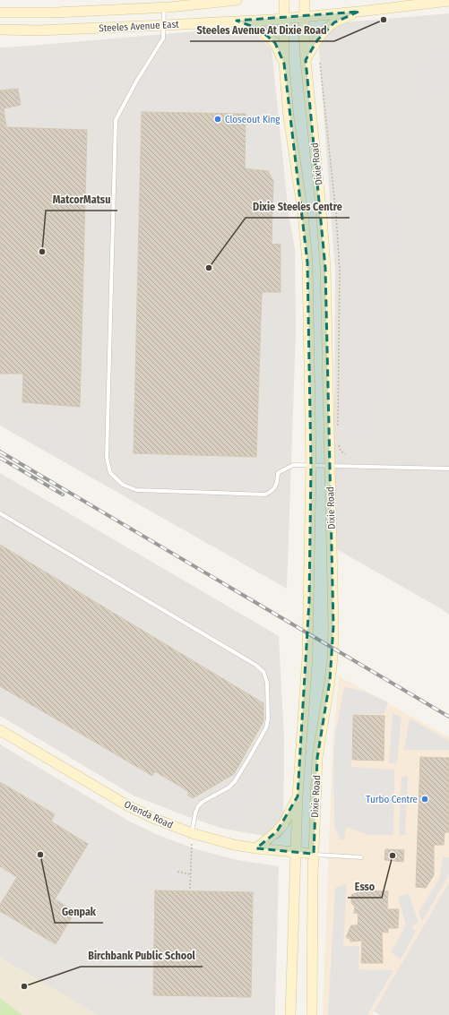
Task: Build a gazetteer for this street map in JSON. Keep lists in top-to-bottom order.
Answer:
{
  "streets": {
    "main road": ["Steeles Avenue East", "Dixie Road", "Orenda Road"]
  },
  "crossings": [
    ["Steeles Avenue East", "Dixie Road"],
    ["Dixie Road", "Orenda Road"]
  ],
  "places": [
    "Steeles Avenue At Dixie Road",
    "Closeout King",
    "MatcorMatsu",
    "Dixie Steeles Centre",
    "Turbo Centre",
    "Genpak",
    "Esso",
    "Birchbank Public School"
  ]
}
